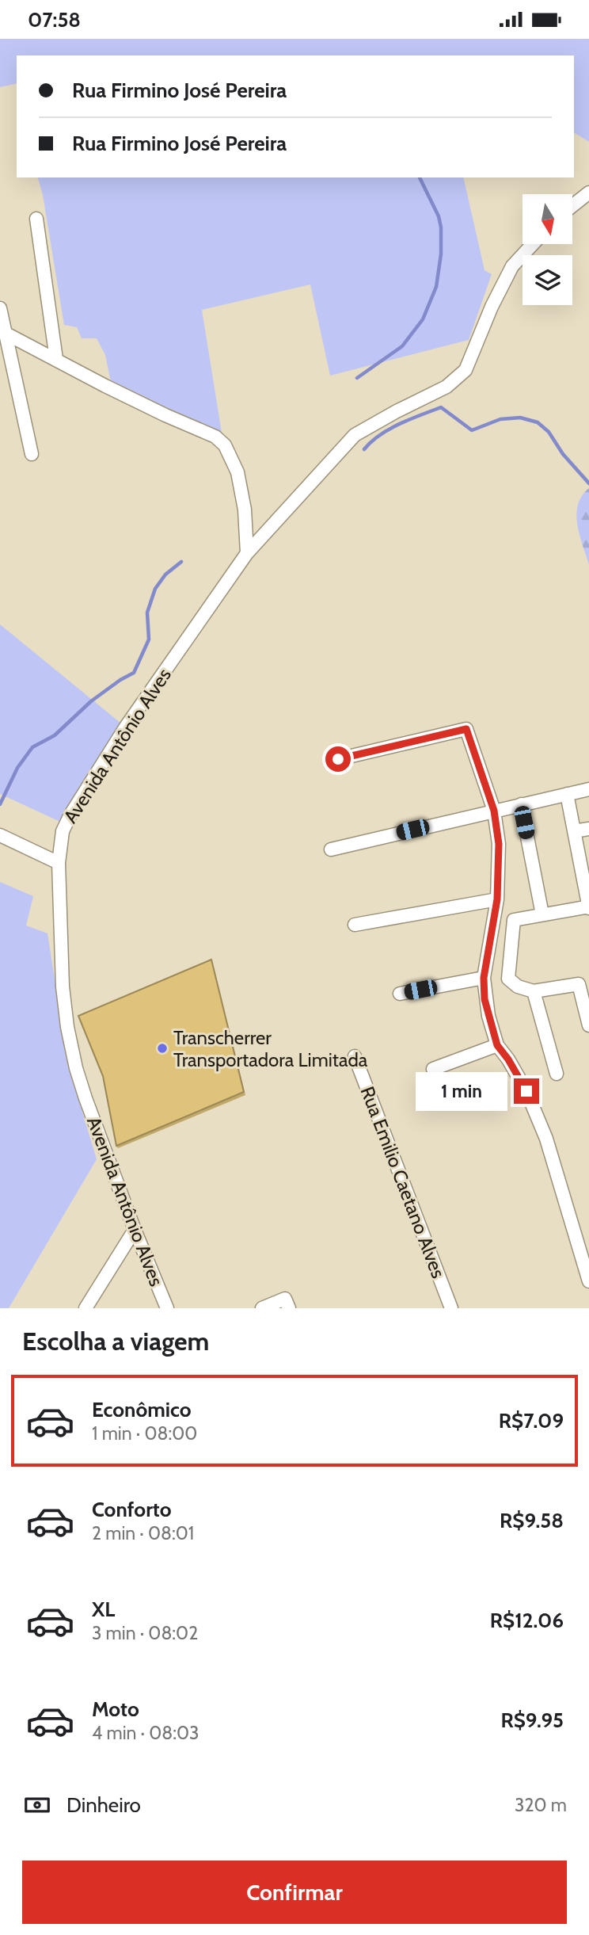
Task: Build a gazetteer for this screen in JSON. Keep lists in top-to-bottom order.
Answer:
{
  "streets": {
    "street": ["Avenida Antônio Alves", "Rua Emilio Caetano Alves"]
  },
  "places": ["Transcherrer Transportadora Limitada"],
  "north": "bottom",
  "page": {
    "status": "07:58",
    "banner": ["Rua Firmino José Pereira", "Rua Firmino José Pereira"],
    "bubble": "1 min",
    "heading": "Escolha a viagem",
    "list": [
      {
        "name": "Econômico",
        "note": "1 min · 08:00",
        "value": "R$7.09"
      },
      {
        "name": "Conforto",
        "note": "2 min · 08:01",
        "value": "R$9.58"
      },
      {
        "name": "XL",
        "note": "3 min · 08:02",
        "value": "R$12.06"
      },
      {
        "name": "Moto",
        "note": "4 min · 08:03",
        "value": "R$9.95"
      }
    ],
    "pay": ["Dinheiro", "320 m"],
    "buttons": "Confirmar"
  }
}
